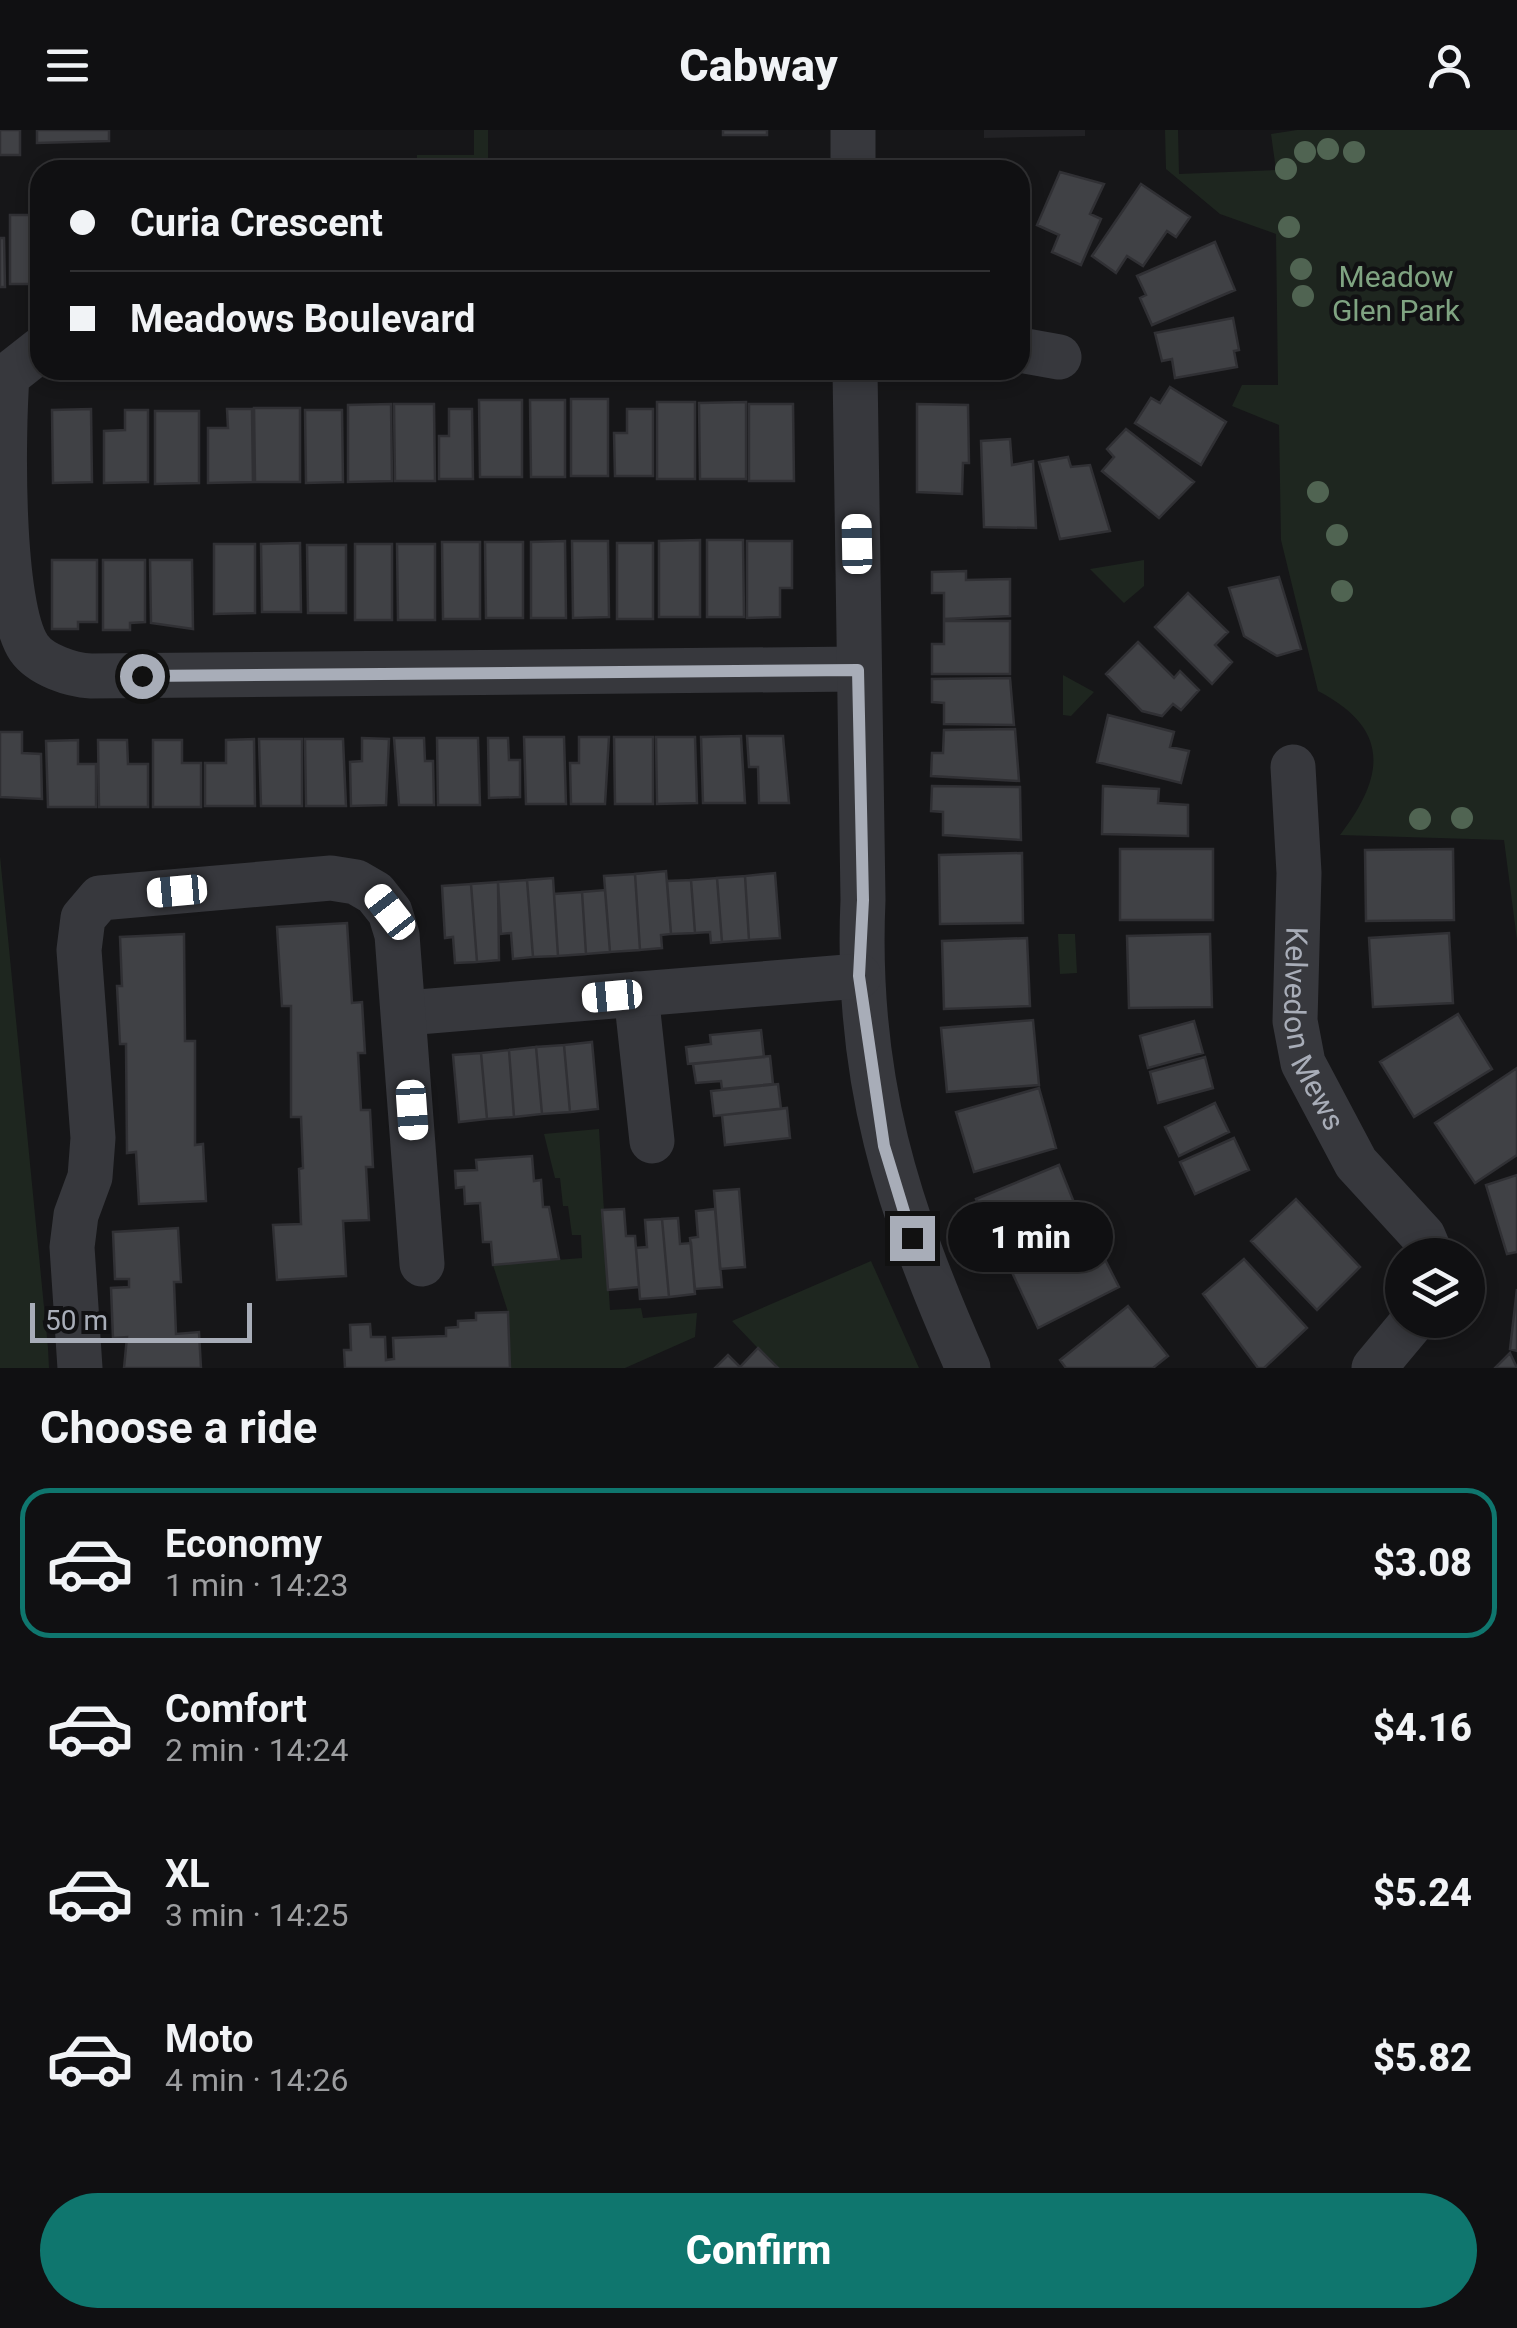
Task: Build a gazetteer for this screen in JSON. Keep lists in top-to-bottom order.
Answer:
{
  "streets": {
    "street": ["Kelvedon Mews"]
  },
  "parks": ["Meadow Glen Park"],
  "scale_bar": "50 m",
  "page": {
    "header": "Cabway",
    "banner": ["Curia Crescent", "Meadows Boulevard"],
    "bubble": "1 min",
    "scale": "50 m",
    "heading": "Choose a ride",
    "list": [
      {
        "name": "Economy",
        "note": "1 min · 14:23",
        "value": "$3.08"
      },
      {
        "name": "Comfort",
        "note": "2 min · 14:24",
        "value": "$4.16"
      },
      {
        "name": "XL",
        "note": "3 min · 14:25",
        "value": "$5.24"
      },
      {
        "name": "Moto",
        "note": "4 min · 14:26",
        "value": "$5.82"
      }
    ],
    "buttons": "Confirm"
  }
}
